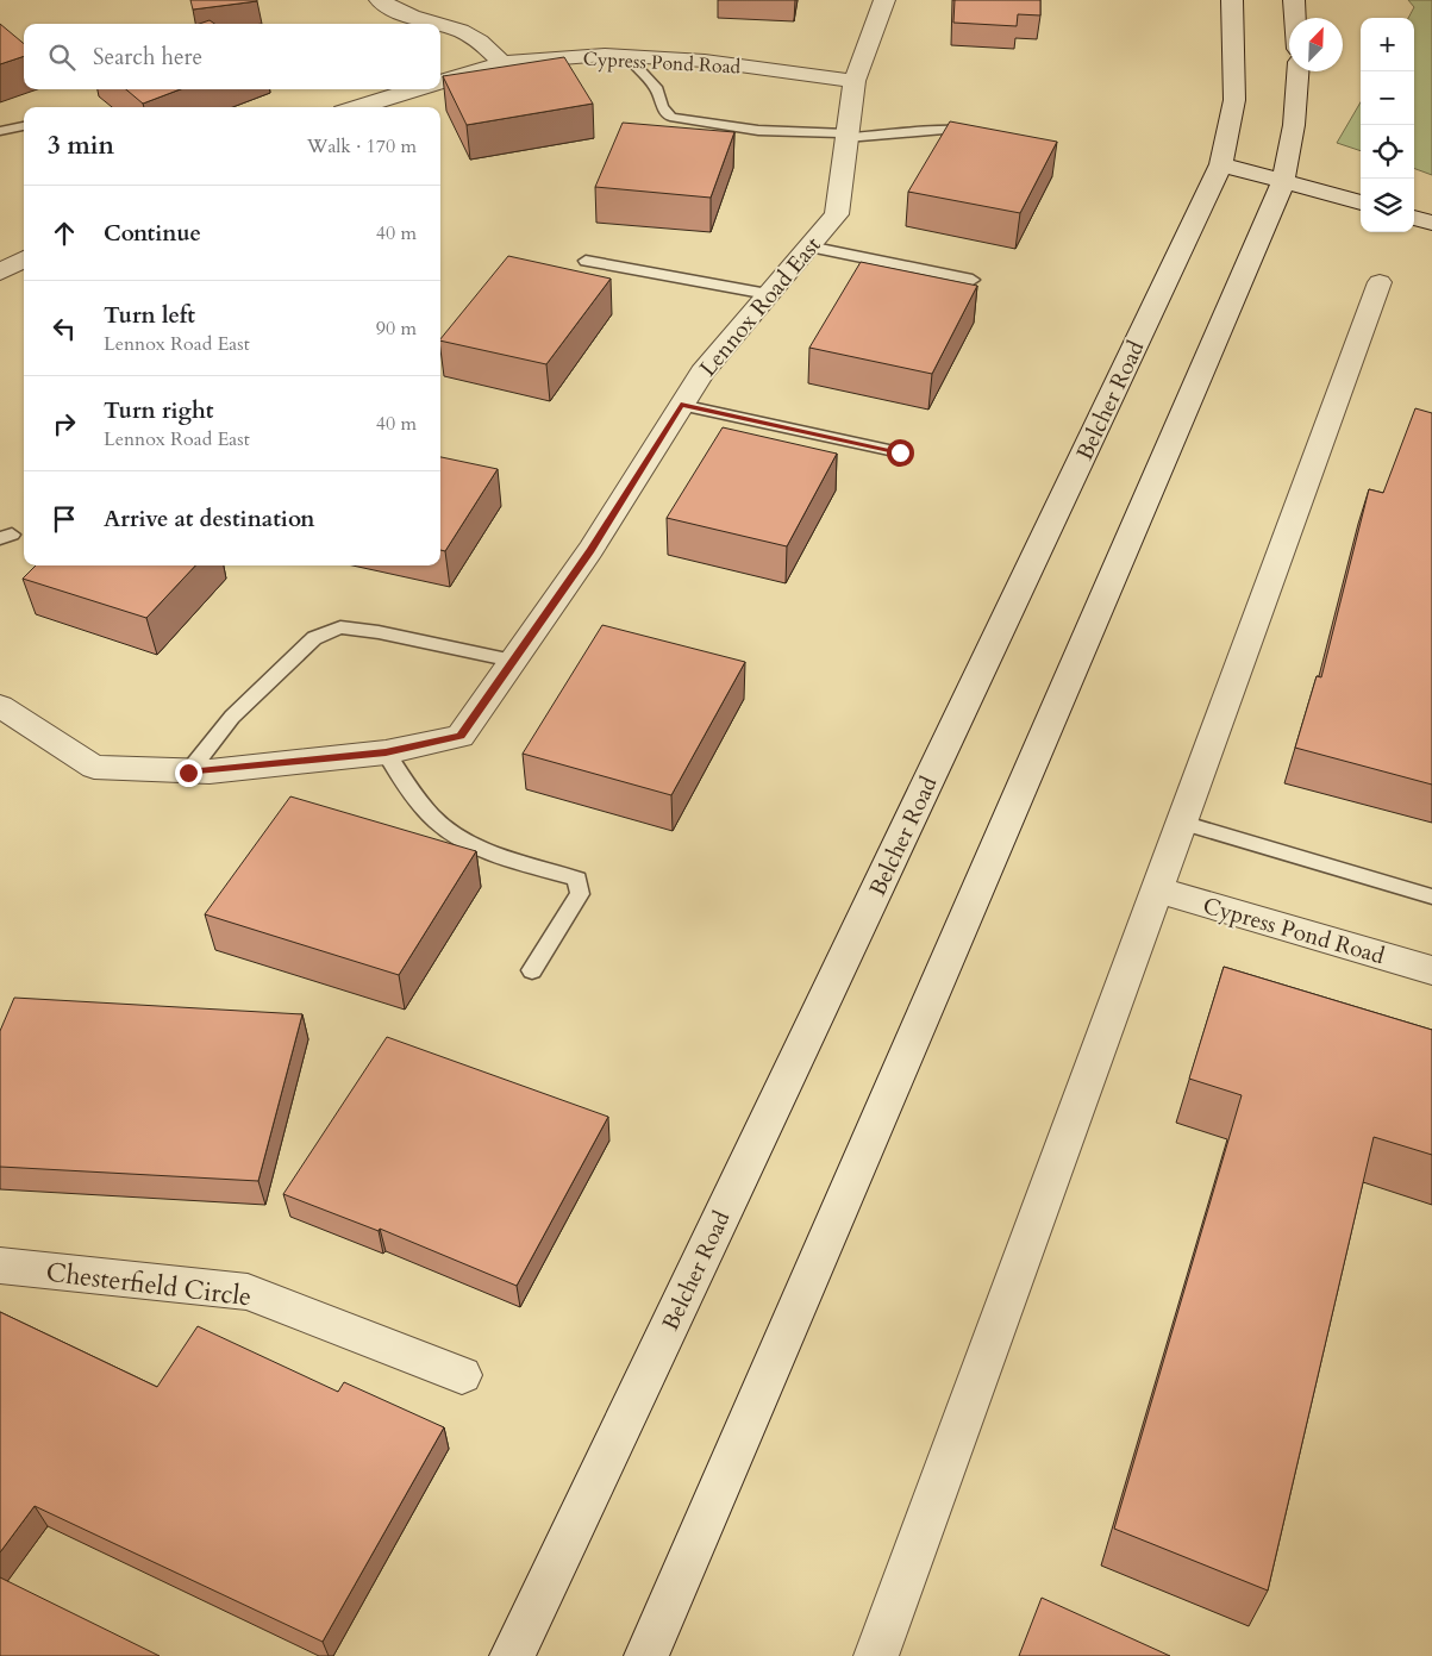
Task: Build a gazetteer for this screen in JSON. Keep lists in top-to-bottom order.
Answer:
{
  "streets": {
    "street": [
      "Cypress Pond Road",
      "Lennox Road East",
      "Belcher Road",
      "Chesterfield Circle"
    ]
  },
  "crossings": [
    ["Cypress Pond Road", "Lennox Road East"]
  ],
  "north": "top right",
  "page": {
    "map_buttons": ["+", "−"],
    "search": "Search here",
    "heading": ["3 min", "Walk · 170 m"],
    "list": [
      ["Continue", "40 m"],
      ["Turn left", "Lennox Road East", "90 m"],
      ["Turn right", "Lennox Road East", "40 m"],
      "Arrive at destination"
    ]
  }
}
